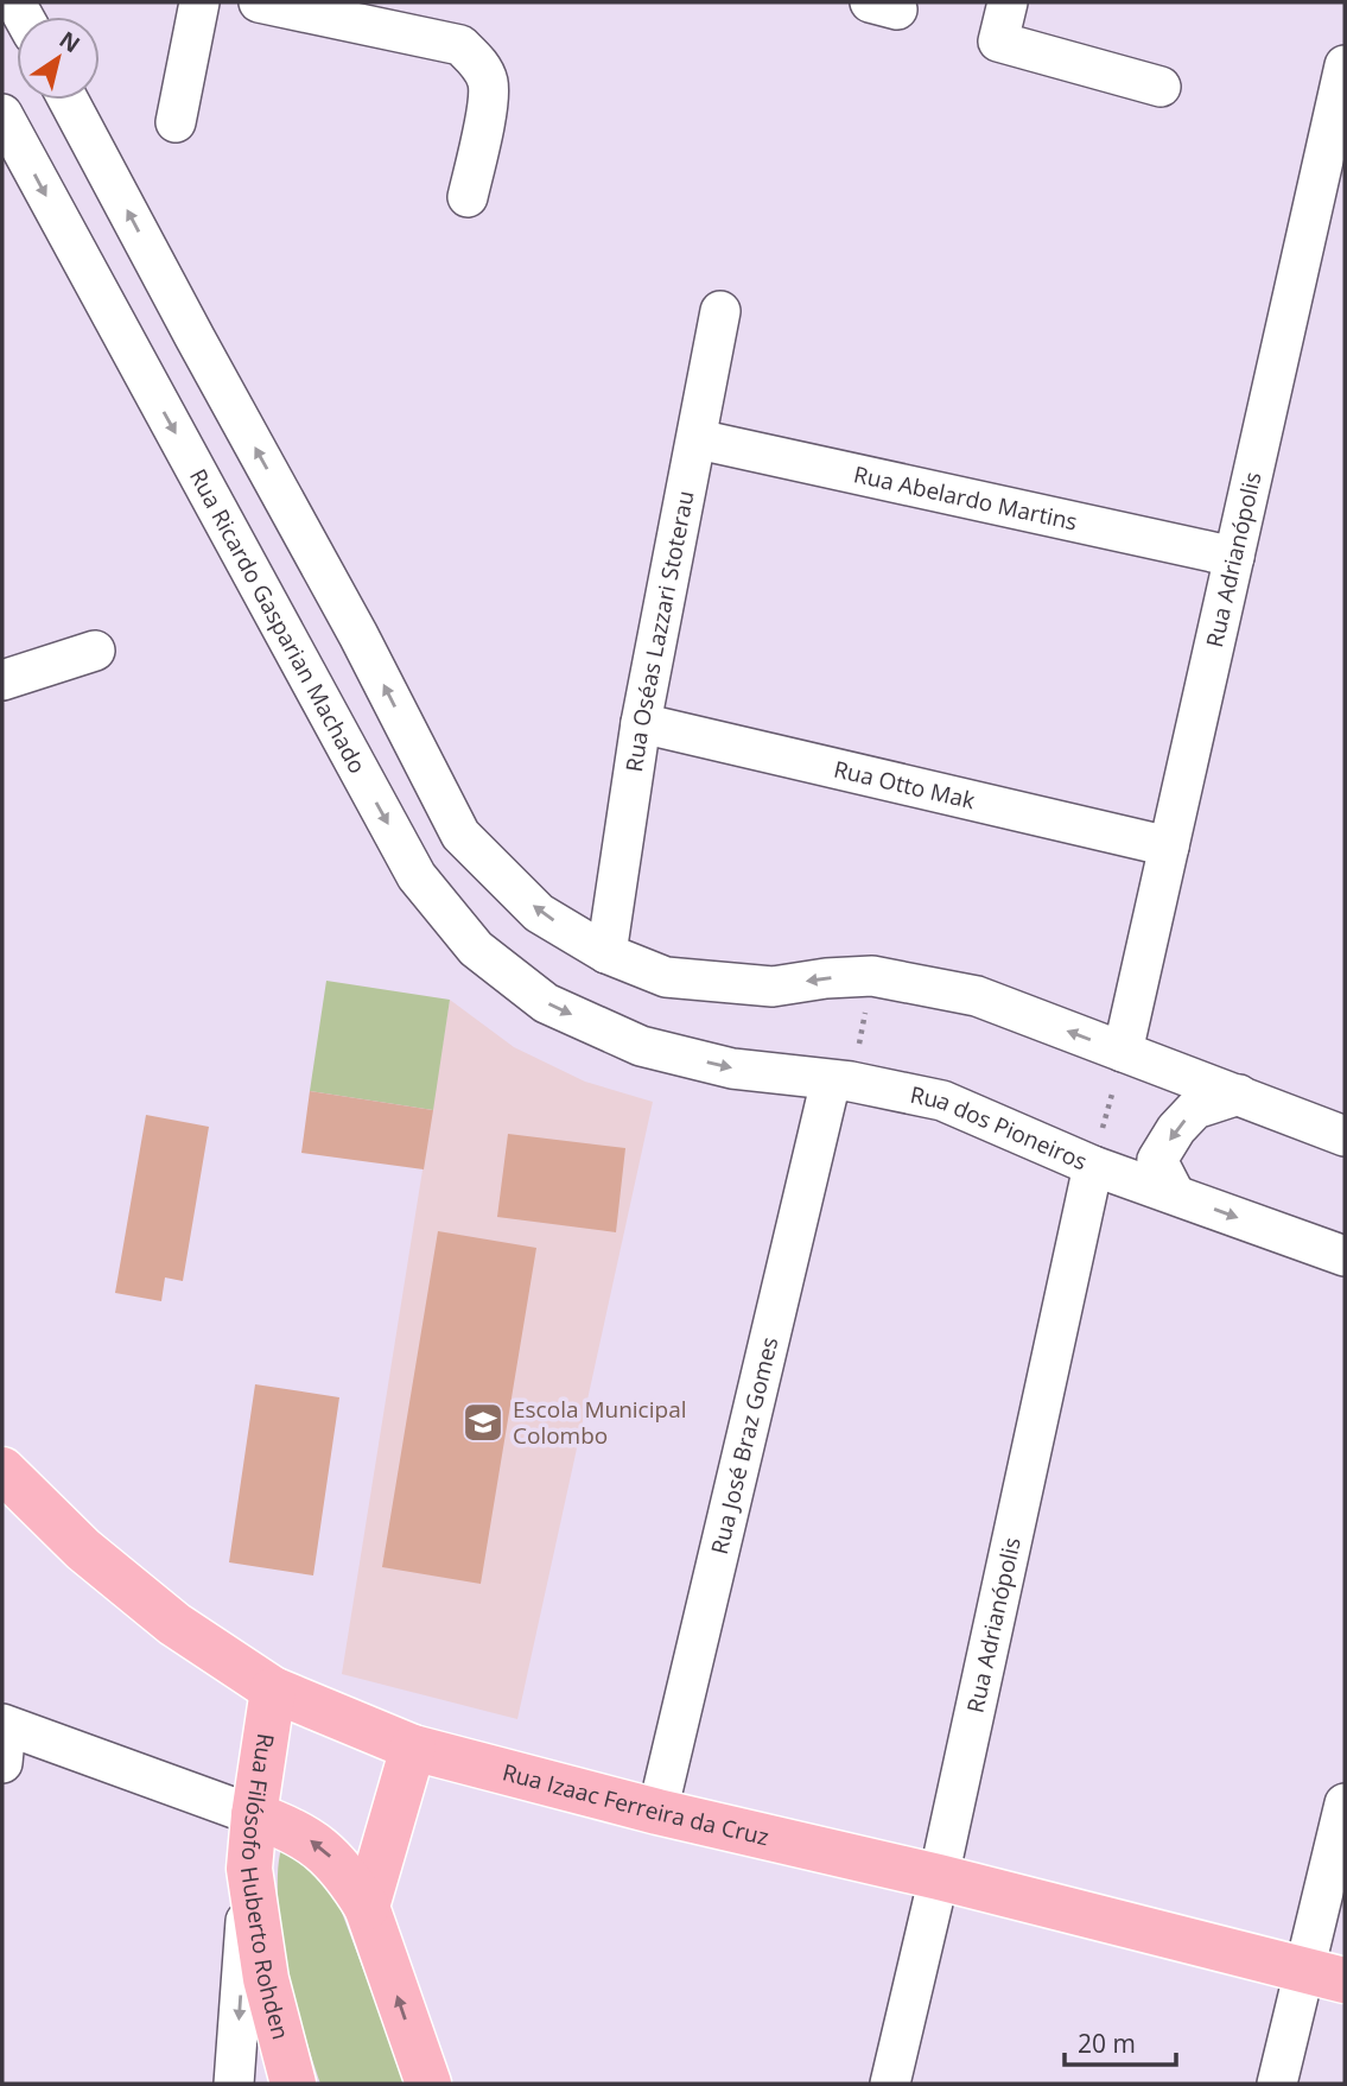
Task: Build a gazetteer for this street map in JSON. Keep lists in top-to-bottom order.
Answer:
{
  "streets": {
    "main road": ["Rua Izaac Ferreira da Cruz", "Rua Filósofo Huberto Rohden"],
    "street": [
      "Rua Abelardo Martins",
      "Rua Adrianópolis",
      "Rua Ricardo Gasparian Machado",
      "Rua Oséas Lazzari Stoterau",
      "Rua Otto Mak",
      "Rua dos Pioneiros",
      "Rua José Braz Gomes"
    ]
  },
  "crossings": [
    ["Rua Abelardo Martins", "Rua Adrianópolis"],
    ["Rua Abelardo Martins", "Rua Oséas Lazzari Stoterau"],
    ["Rua Adrianópolis", "Rua Otto Mak"],
    ["Rua Adrianópolis", "Rua dos Pioneiros"],
    ["Rua Adrianópolis", "Rua Izaac Ferreira da Cruz"],
    ["Rua Ricardo Gasparian Machado", "Rua dos Pioneiros"],
    ["Rua Oséas Lazzari Stoterau", "Rua Otto Mak"],
    ["Rua dos Pioneiros", "Rua José Braz Gomes"],
    ["Rua José Braz Gomes", "Rua Izaac Ferreira da Cruz"],
    ["Rua Izaac Ferreira da Cruz", "Rua Filósofo Huberto Rohden"]
  ],
  "places": {
    "school or university": ["Escola Municipal Colombo"]
  },
  "scale_bar": "20 m",
  "north": "top right"
}
